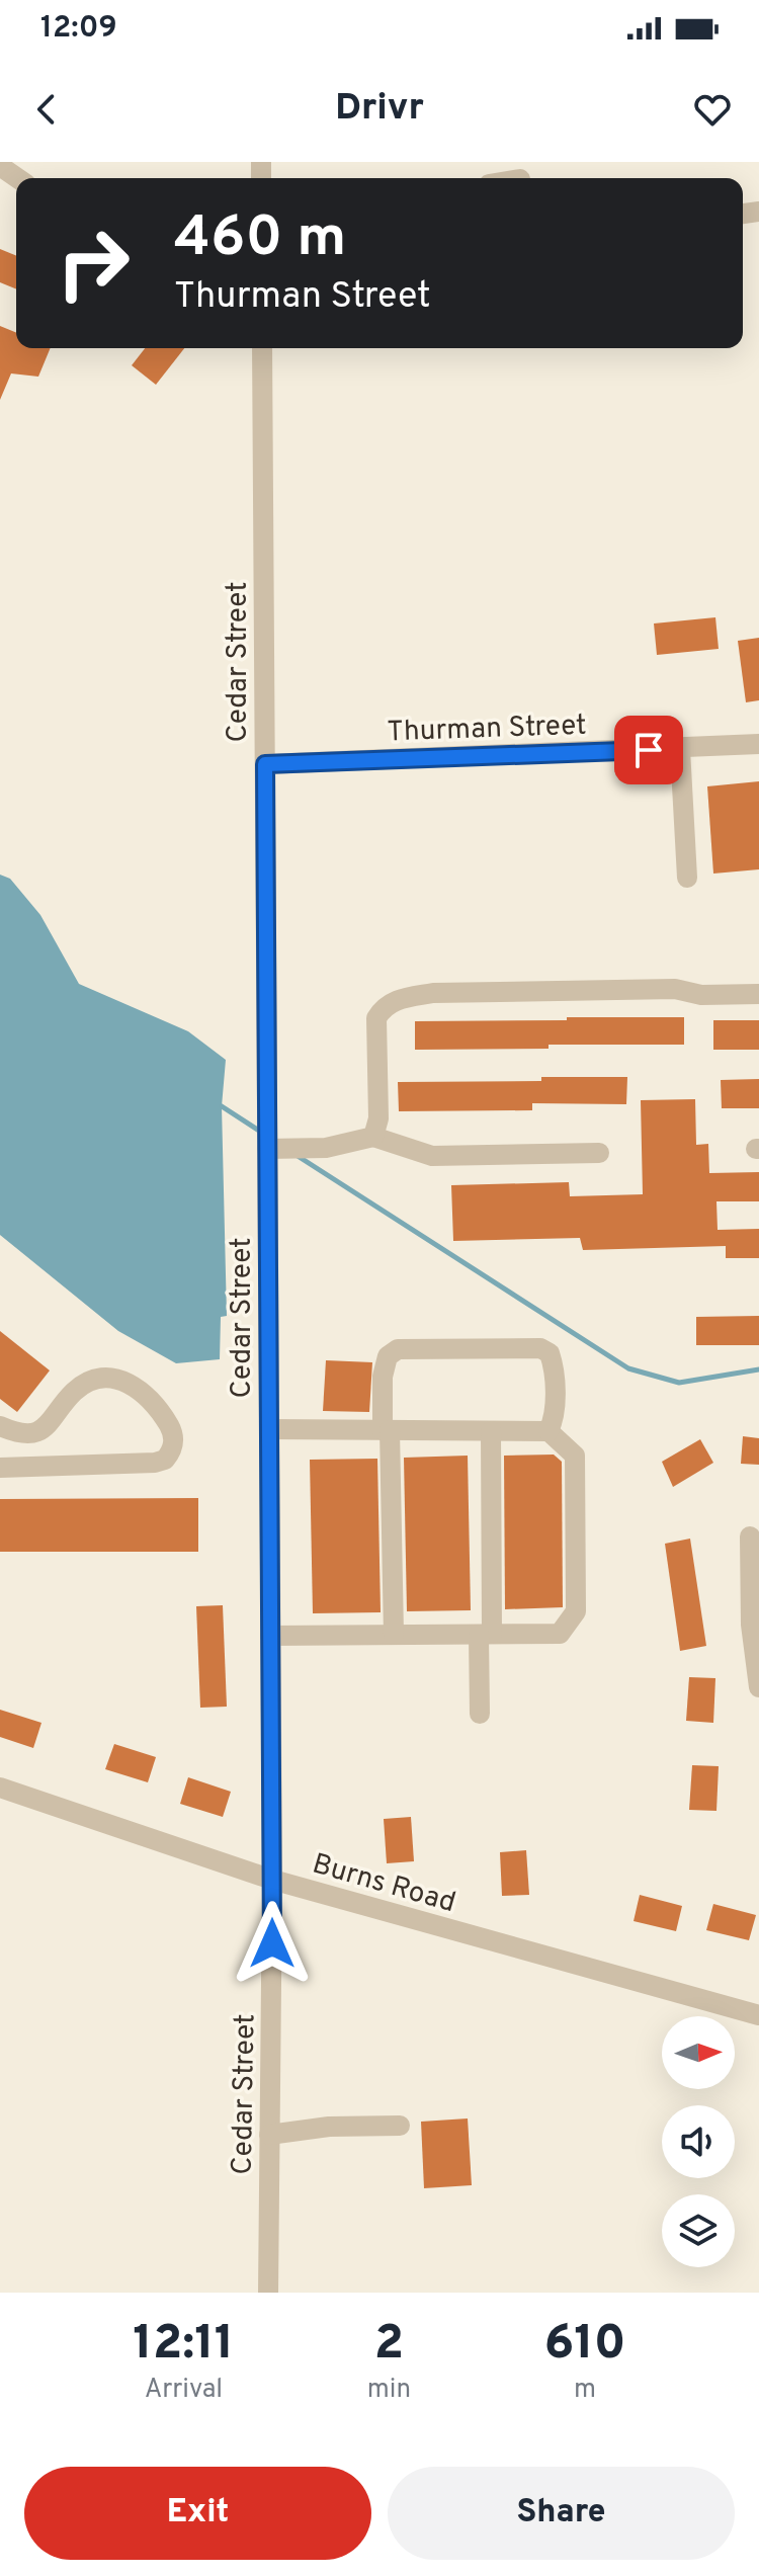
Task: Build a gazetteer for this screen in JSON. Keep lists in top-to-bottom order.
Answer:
{
  "streets": {
    "street": ["Cedar Street", "Thurman Street", "Burns Road"]
  },
  "crossings": [
    ["Cedar Street", "Thurman Street"],
    ["Cedar Street", "Burns Road"]
  ],
  "north": "right",
  "page": {
    "status": "12:09",
    "header": "Drivr",
    "turn": ["460 m", "Thurman Street"],
    "eta": [
      "12:11",
      "Arrival",
      "2",
      "min",
      "610",
      "m"
    ],
    "buttons": ["Exit", "Share"]
  }
}
